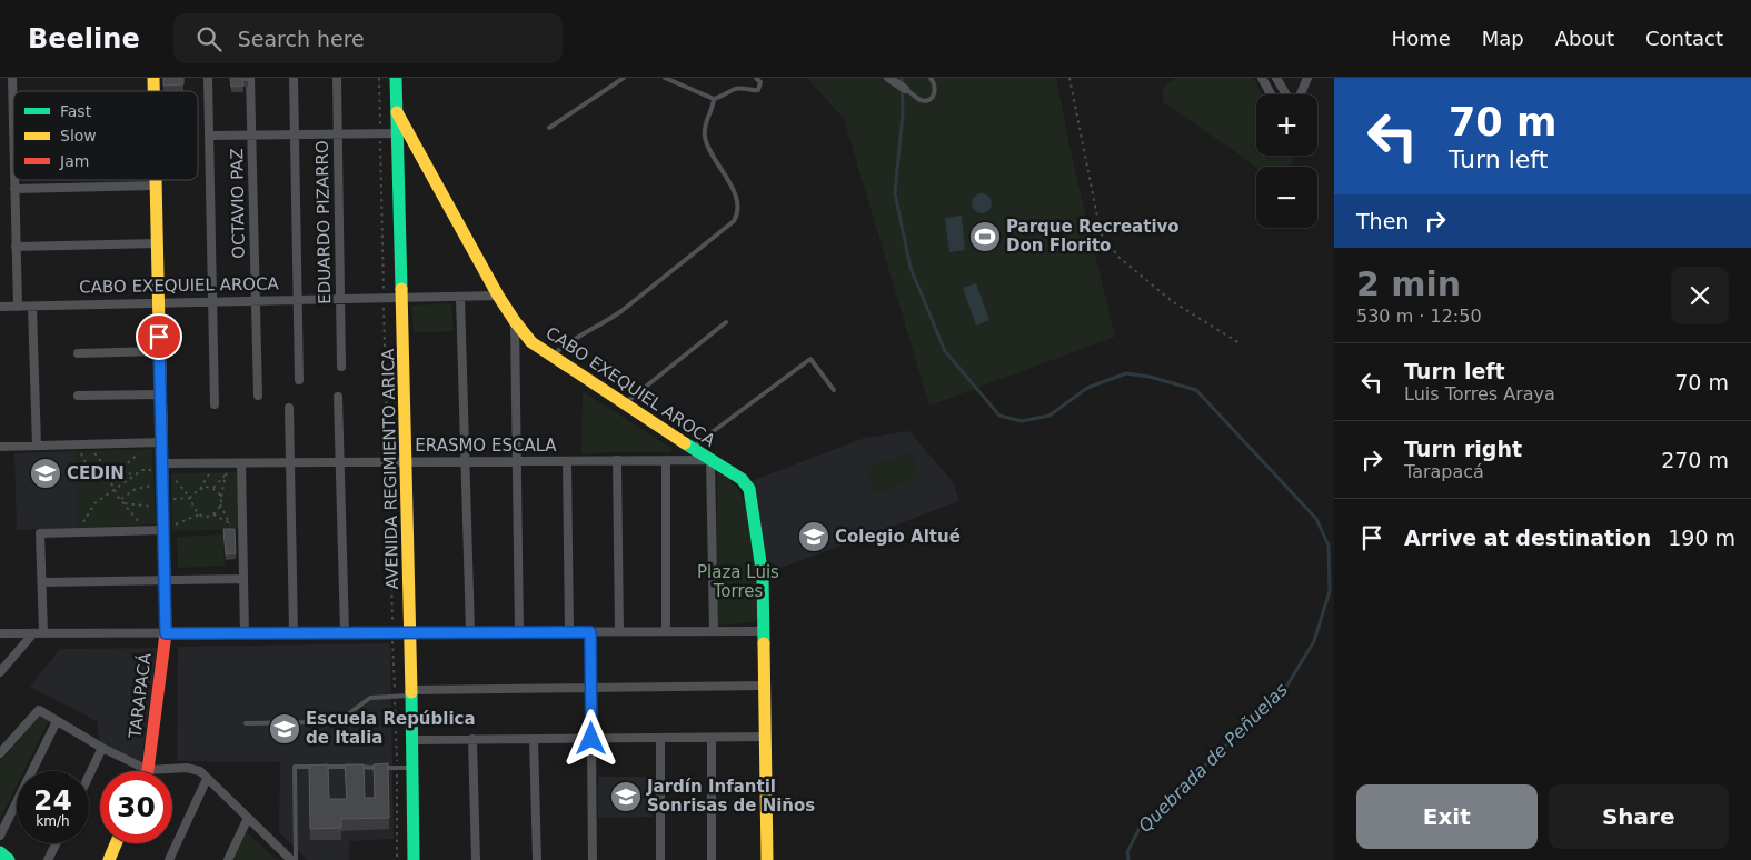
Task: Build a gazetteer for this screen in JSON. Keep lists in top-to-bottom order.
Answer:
{
  "streets": {
    "street": [
      "OCTAVIO PAZ",
      "EDUARDO PIZARRO",
      "CABO EXEQUIEL AROCA",
      "ERASMO ESCALA",
      "AVENIDA REGIMIENTO ARICA",
      "TARAPACÁ"
    ]
  },
  "crossings": [
    ["OCTAVIO PAZ", "CABO EXEQUIEL AROCA"],
    ["EDUARDO PIZARRO", "CABO EXEQUIEL AROCA"],
    ["CABO EXEQUIEL AROCA", "ERASMO ESCALA"],
    ["CABO EXEQUIEL AROCA", "AVENIDA REGIMIENTO ARICA"],
    ["CABO EXEQUIEL AROCA", "TARAPACÁ"],
    ["ERASMO ESCALA", "AVENIDA REGIMIENTO ARICA"],
    ["ERASMO ESCALA", "TARAPACÁ"]
  ],
  "water": ["Quebrada de Peñuelas"],
  "parks": ["Plaza Luis Torres"],
  "places": {
    "sports": ["Parque Recreativo Don Florito"],
    "school or university": [
      "CEDIN",
      "Colegio Altué",
      "Escuela República de Italia",
      "Jardín Infantil Sonrisas de Niños"
    ]
  },
  "legend": ["Fast", "Slow", "Jam"],
  "page": {
    "header": "Beeline",
    "search": "Search here",
    "nav": [
      "Home",
      "Map",
      "About",
      "Contact"
    ],
    "turn": ["70 m", "Turn left"],
    "map_buttons": ["+", "−"],
    "then": "Then",
    "heading": ["2 min", "530 m · 12:50"],
    "list": [
      {
        "name": "Turn left",
        "note": "Luis Torres Araya",
        "value": "70 m"
      },
      {
        "name": "Turn right",
        "note": "Tarapacá",
        "value": "270 m"
      },
      {
        "name": "Arrive at destination",
        "value": "190 m"
      }
    ],
    "speed": "24 km/h",
    "limit": "30",
    "buttons": ["Exit", "Share"]
  }
}
